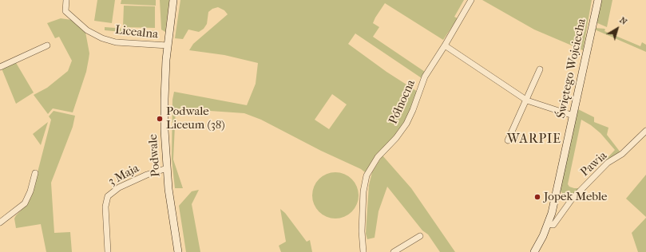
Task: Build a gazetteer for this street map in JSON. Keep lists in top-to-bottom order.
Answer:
{
  "streets": {
    "street": [
      "Licealna",
      "Świętego Wojciecha",
      "Północna",
      "Podwale",
      "Pawia",
      "3 Maja"
    ]
  },
  "crossings": [
    ["Licealna", "Podwale"],
    ["Świętego Wojciecha", "Pawia"],
    ["Podwale", "3 Maja"]
  ],
  "districts": ["WARPIE"],
  "places": ["Podwale Liceum (38)", "Jopek Meble"],
  "north": "top right"
}
